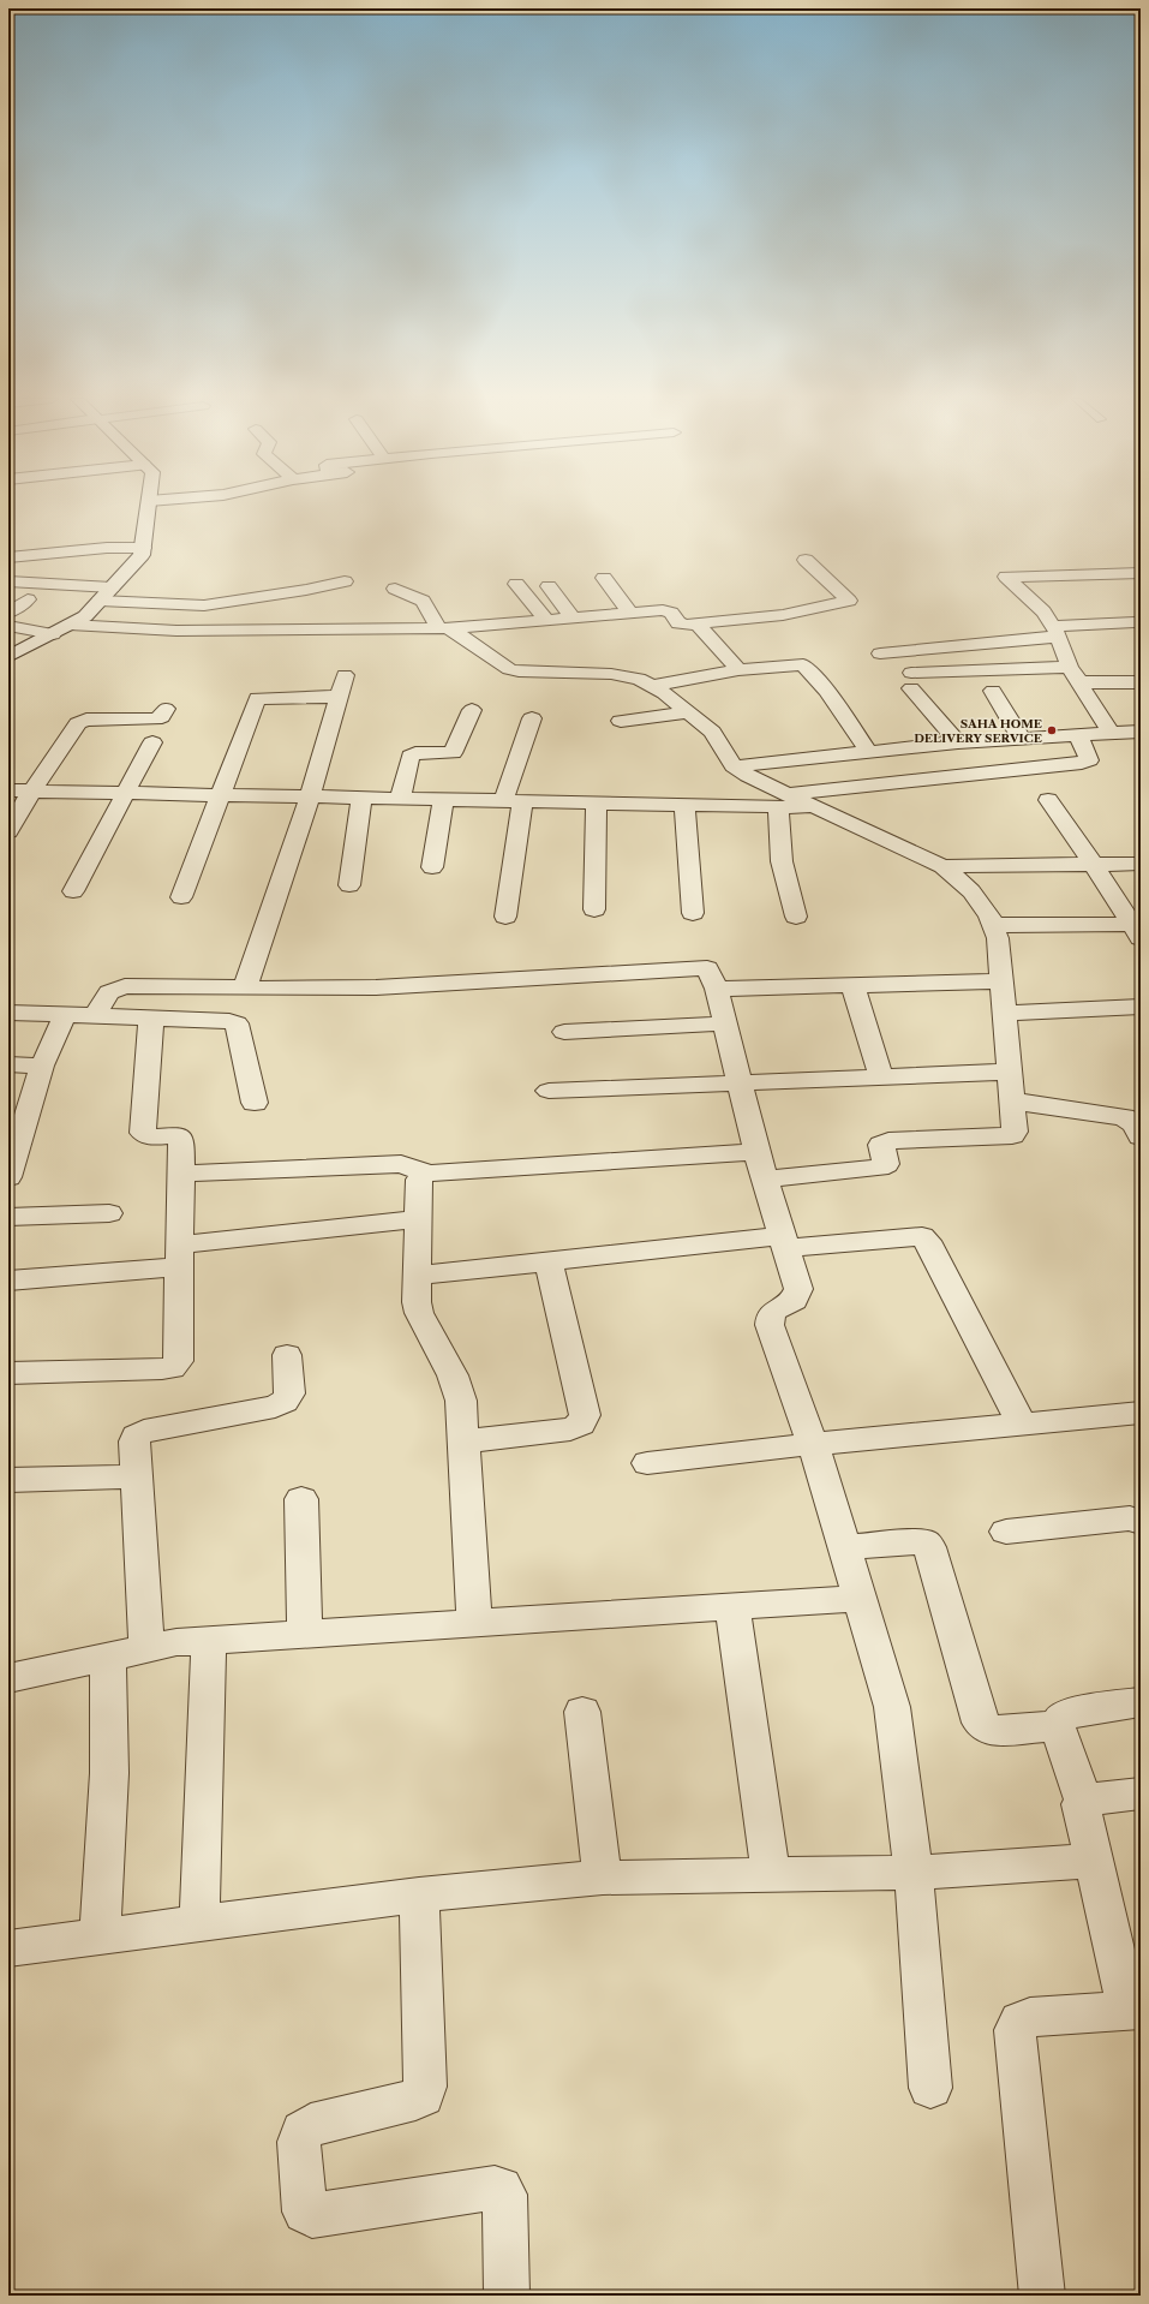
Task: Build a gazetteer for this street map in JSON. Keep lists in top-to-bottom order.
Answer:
{
  "places": ["SAHA HOME DELIVERY SERVICE"]
}
